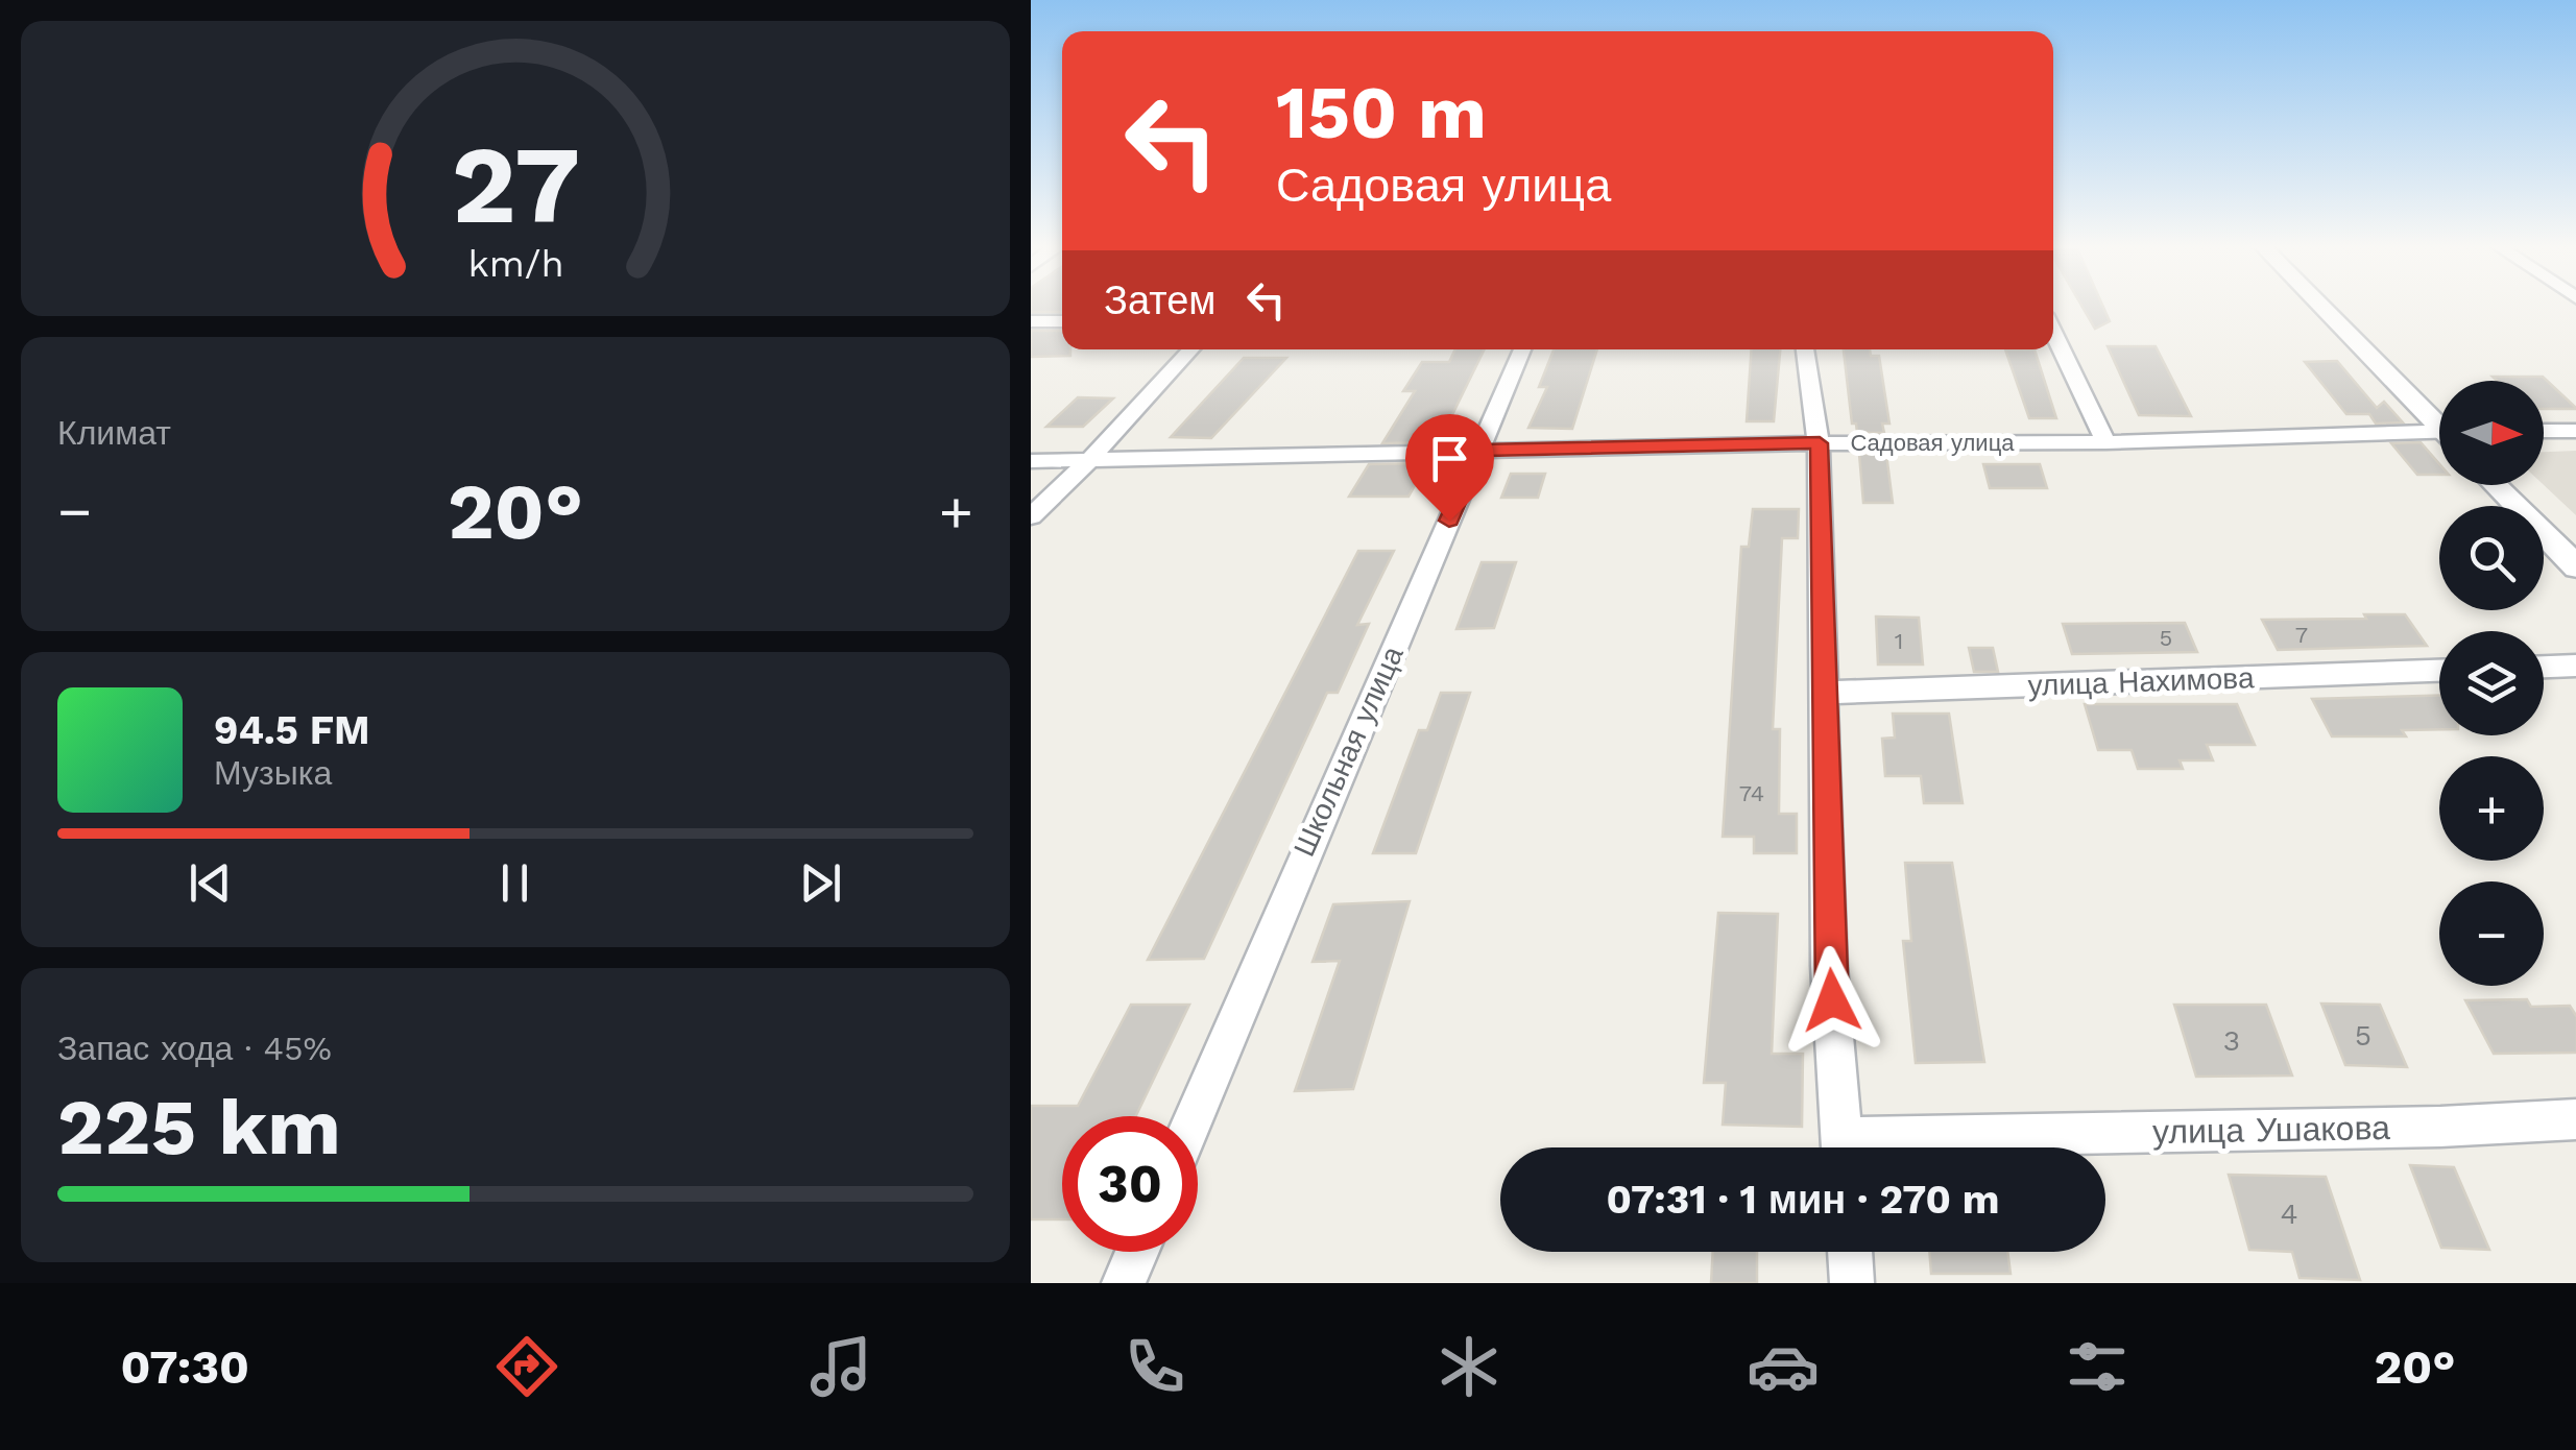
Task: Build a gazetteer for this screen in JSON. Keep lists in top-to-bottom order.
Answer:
{
  "streets": {
    "street": [
      "Садовая улица",
      "улица Нахимова",
      "Школьная улица",
      "улица Ушакова"
    ]
  },
  "crossings": [
    ["Садовая улица", "Школьная улица"]
  ],
  "house_numbers": [
    "7",
    "5",
    "1",
    "74",
    "5",
    "3",
    "4"
  ],
  "north": "right",
  "page": {
    "turn": ["150 m", "Садовая улица"],
    "then": "Затем",
    "tile": [
      "Климат",
      ["Запас хода · 45%", "225 km"]
    ],
    "map_buttons": ["+", "−"],
    "heat": ["−", "20°", "+"],
    "song": ["94.5 FM", "Музыка"],
    "limit": "30",
    "trip": "07:31 · 1 мин · 270 m",
    "tabs": ["07:30", "20°"],
    "gauge": ["27", "km/h"]
  }
}
